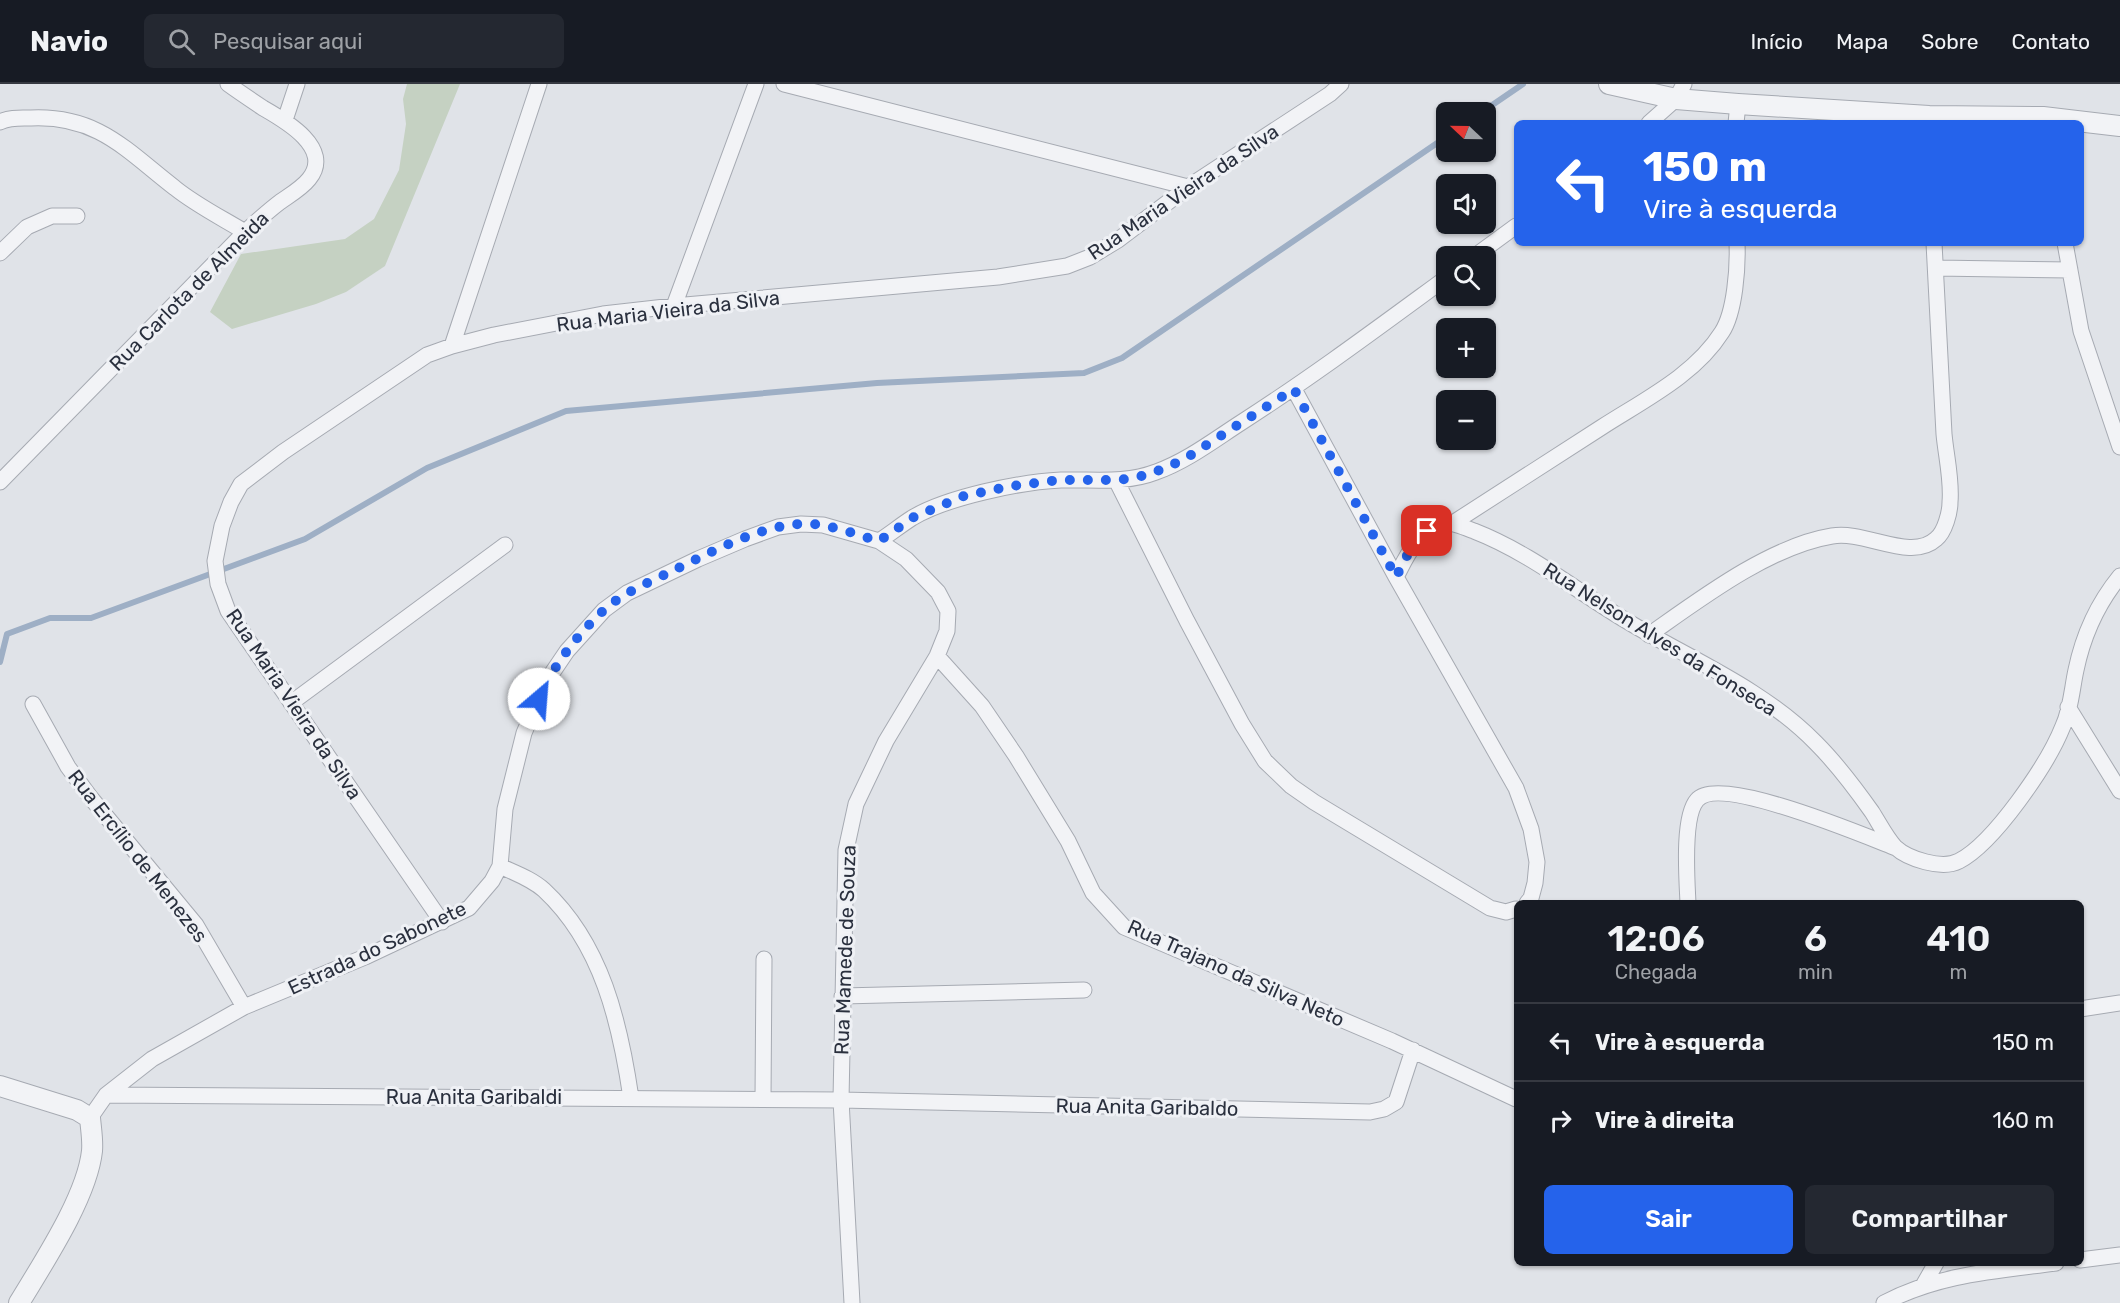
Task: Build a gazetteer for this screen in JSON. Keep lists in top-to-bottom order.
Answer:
{
  "streets": {
    "street": [
      "Rua Maria Vieira da Silva",
      "Rua Carlota de Almeida",
      "Rua Nelson Alves da Fonseca",
      "Rua Ercílio de Menezes",
      "Estrada do Sabonete",
      "Rua Mamede de Souza",
      "Rua Trajano da Silva Neto",
      "Rua Anita Garibaldi",
      "Rua Anita Garibaldo"
    ]
  },
  "crossings": [
    ["Rua Maria Vieira da Silva", "Estrada do Sabonete"],
    ["Rua Ercílio de Menezes", "Estrada do Sabonete"],
    ["Estrada do Sabonete", "Rua Mamede de Souza"],
    ["Estrada do Sabonete", "Rua Anita Garibaldi"],
    ["Rua Mamede de Souza", "Rua Trajano da Silva Neto"],
    ["Rua Mamede de Souza", "Rua Anita Garibaldi"],
    ["Rua Mamede de Souza", "Rua Anita Garibaldo"],
    ["Rua Trajano da Silva Neto", "Rua Anita Garibaldo"],
    ["Rua Anita Garibaldi", "Rua Anita Garibaldo"]
  ],
  "north": "left",
  "page": {
    "header": "Navio",
    "search": "Pesquisar aqui",
    "nav": [
      "Início",
      "Mapa",
      "Sobre",
      "Contato"
    ],
    "map_buttons": ["+", "−"],
    "turn": ["150 m", "Vire à esquerda"],
    "eta": [
      "12:06",
      "Chegada",
      "6",
      "min",
      "410",
      "m"
    ],
    "list": [
      {
        "name": "Vire à esquerda",
        "value": "150 m"
      },
      {
        "name": "Vire à direita",
        "value": "160 m"
      }
    ],
    "buttons": ["Sair", "Compartilhar"]
  }
}
